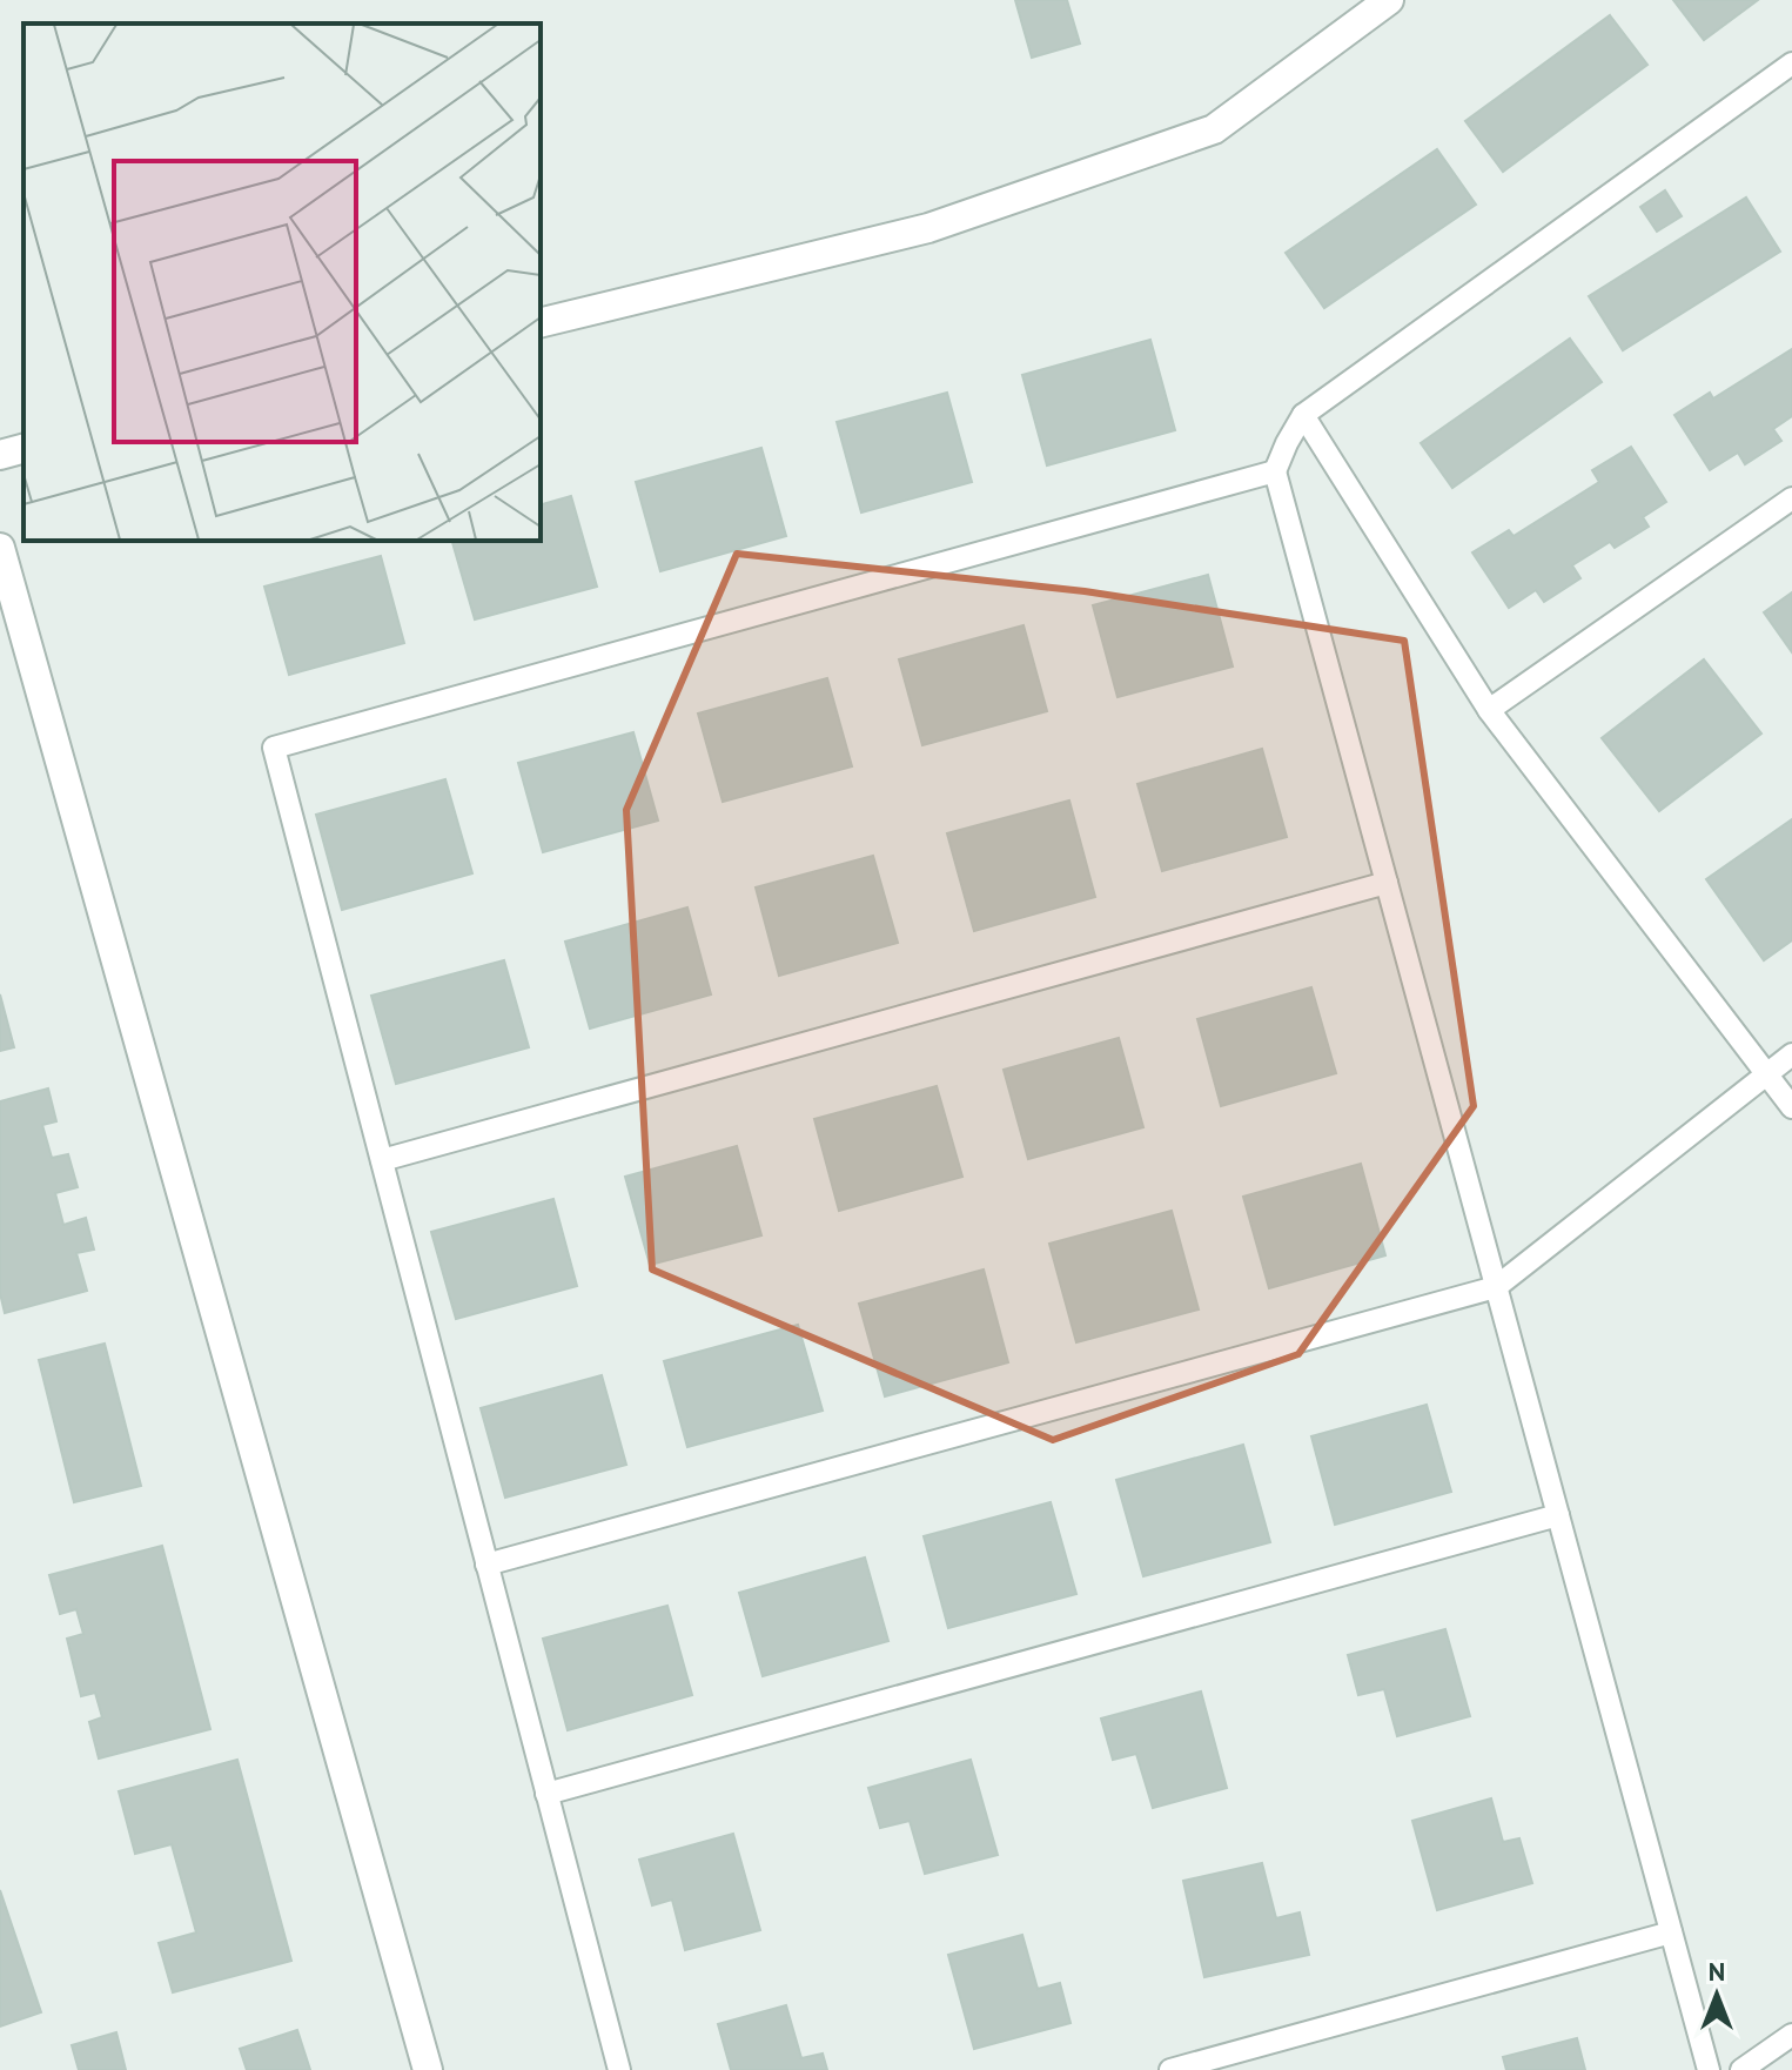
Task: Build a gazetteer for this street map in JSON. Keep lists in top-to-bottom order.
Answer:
{
  "north": "top"
}
